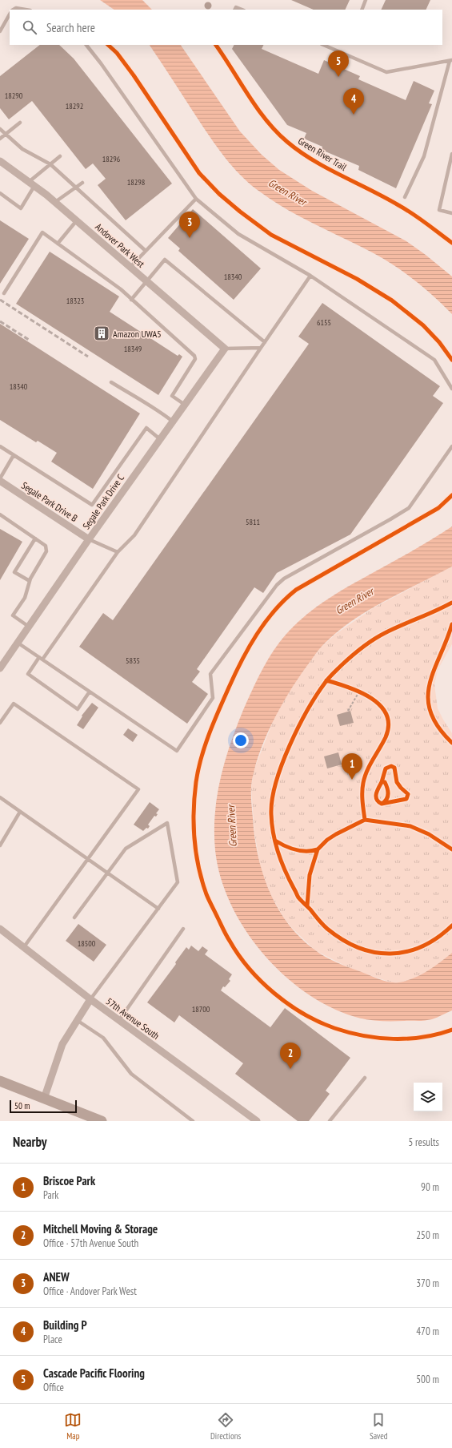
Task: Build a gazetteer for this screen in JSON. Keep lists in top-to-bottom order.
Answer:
{
  "streets": {
    "street": [
      "Andover Park West",
      "Segale Park Drive B",
      "Segale Park Drive C",
      "57th Avenue South"
    ],
    "cycle path": ["Green River Trail"]
  },
  "crossings": [
    ["Andover Park West", "Segale Park Drive C"],
    ["Segale Park Drive B", "Segale Park Drive C"]
  ],
  "water": ["Green River"],
  "places": {
    "building": ["Amazon UWA5"]
  },
  "house_numbers": [
    "18290",
    "18292",
    "18296",
    "18298",
    "18340",
    "18323",
    "6155",
    "18349",
    "18340",
    "5811",
    "5835",
    "18500",
    "18700"
  ],
  "scale_bar": "50 m",
  "page": {
    "search": "Search here",
    "pins": [
      "5",
      "4",
      "3",
      "1",
      "2"
    ],
    "scale": "50 m",
    "heading": ["Nearby", "5 results"],
    "list": [
      {
        "mark": "1",
        "name": "Briscoe Park",
        "note": "Park",
        "value": "90 m"
      },
      {
        "mark": "2",
        "name": "Mitchell Moving & Storage",
        "note": "Office · 57th Avenue South",
        "value": "250 m"
      },
      {
        "mark": "3",
        "name": "ANEW",
        "note": "Office · Andover Park West",
        "value": "370 m"
      },
      {
        "mark": "4",
        "name": "Building P",
        "note": "Place",
        "value": "470 m"
      },
      {
        "mark": "5",
        "name": "Cascade Pacific Flooring",
        "note": "Office",
        "value": "500 m"
      }
    ],
    "nav": ["Map", "Directions", "Saved"]
  }
}
